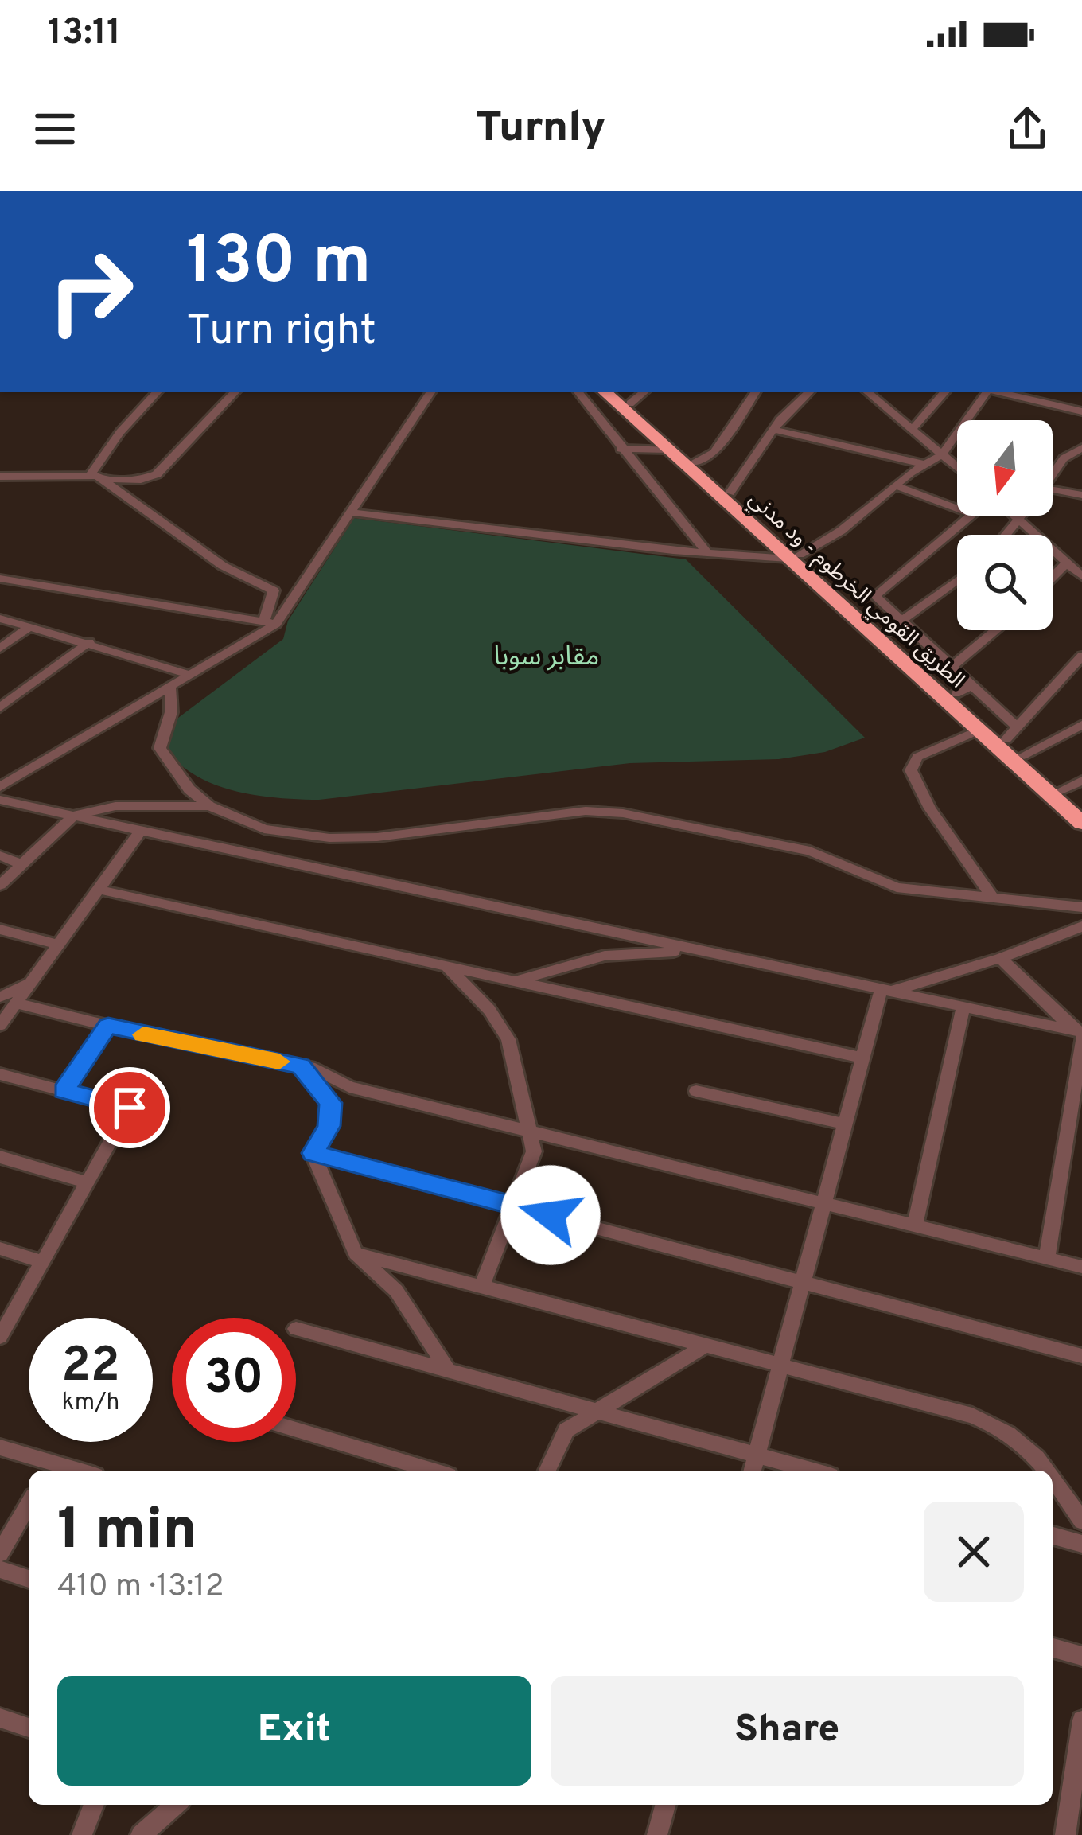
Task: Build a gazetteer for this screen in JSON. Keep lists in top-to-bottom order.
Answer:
{
  "streets": {
    "highway": ["الطريق القومي الخرطوم - ود مدني"]
  },
  "parks": ["مقابر سوبا"],
  "north": "bottom",
  "page": {
    "status": "13:11",
    "header": "Turnly",
    "turn": ["130 m", "Turn right"],
    "speed": "22 km/h",
    "limit": "30",
    "heading": ["1 min", "410 m · 13:12"],
    "buttons": ["Exit", "Share"]
  }
}
